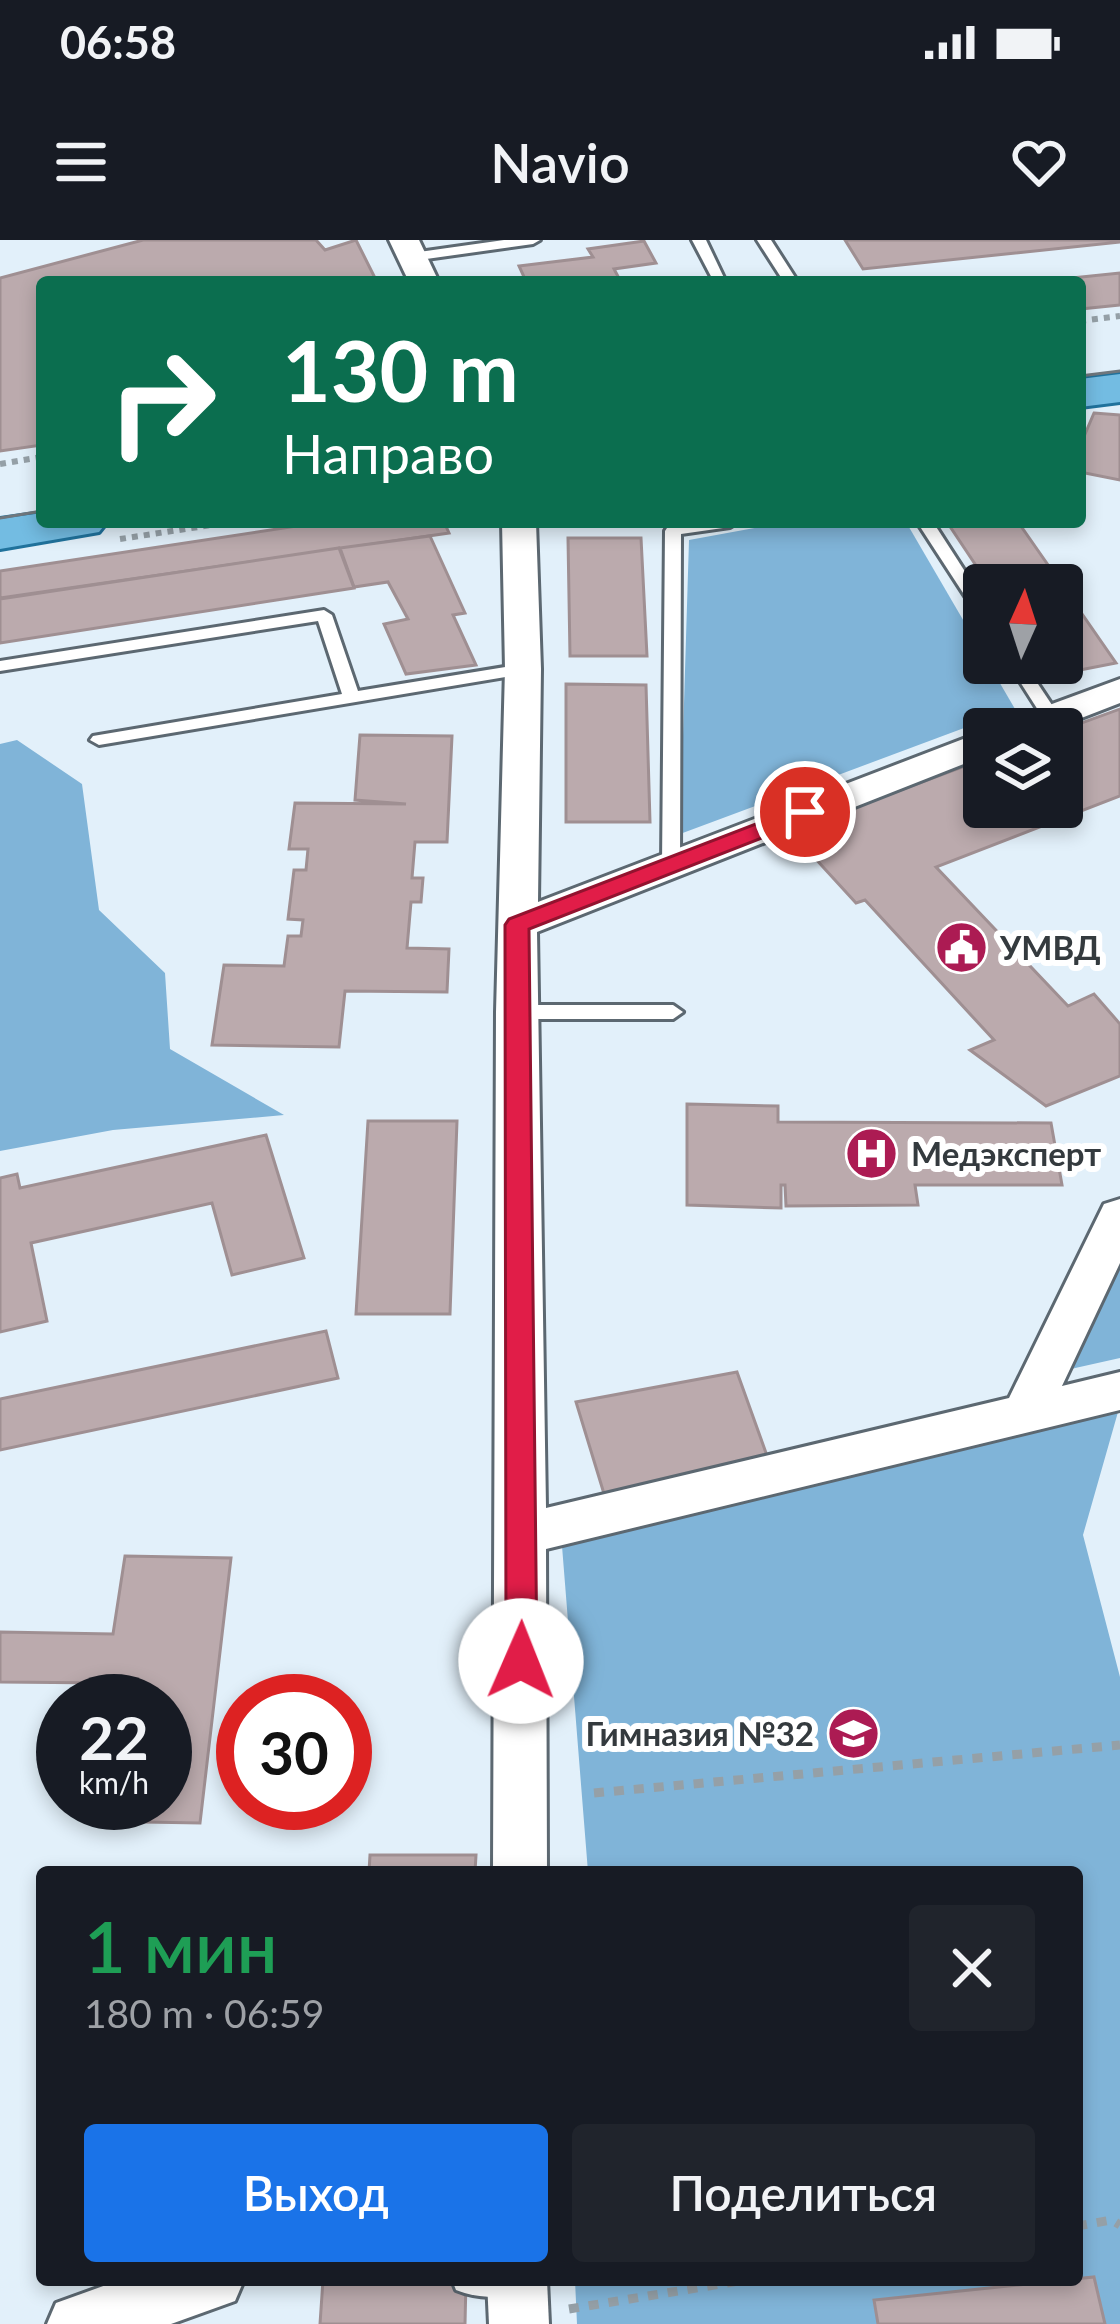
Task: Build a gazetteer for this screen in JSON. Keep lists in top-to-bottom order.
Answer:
{
  "places": {
    "public building": ["УМВД"],
    "hospital": ["Медэксперт"],
    "school or university": ["Гимназия №32"]
  },
  "north": "top",
  "page": {
    "status": "06:58",
    "header": "Navio",
    "turn": ["130 m", "Направо"],
    "speed": "22 km/h",
    "limit": "30",
    "heading": ["1 мин", "180 m · 06:59"],
    "buttons": ["Выход", "Поделиться"]
  }
}
